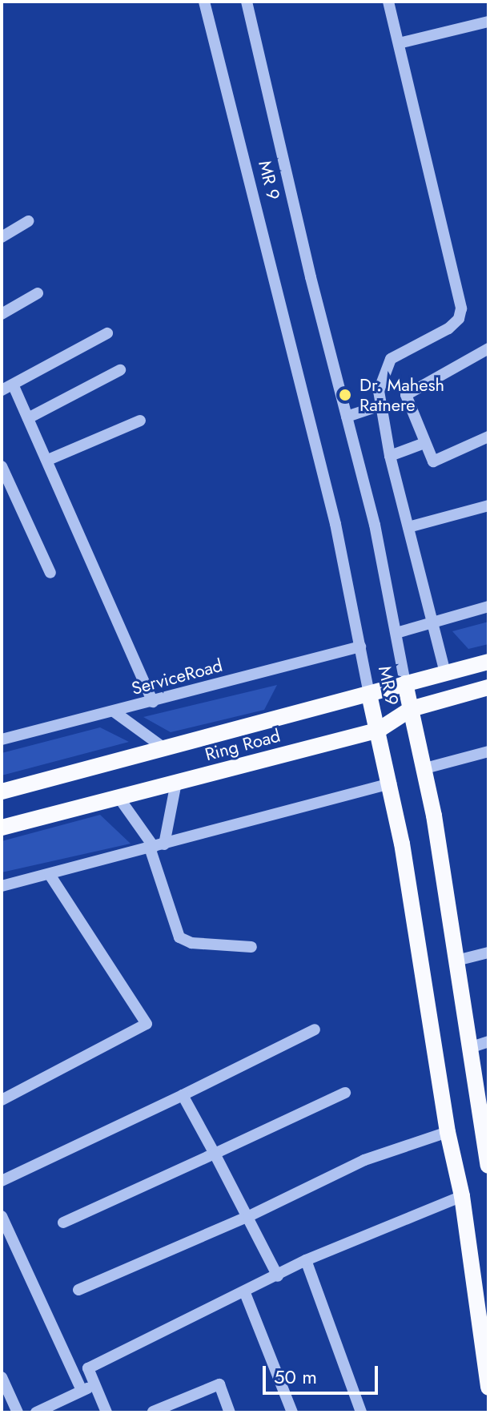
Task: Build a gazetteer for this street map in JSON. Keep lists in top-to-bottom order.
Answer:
{
  "streets": {
    "main road": ["MR 9", "Ring Road"],
    "street": ["ServiceRoad"]
  },
  "crossings": [
    ["MR 9", "ServiceRoad"],
    ["MR 9", "Ring Road"]
  ],
  "places": ["Dr. Mahesh Ratnere"],
  "scale_bar": "50 m"
}
